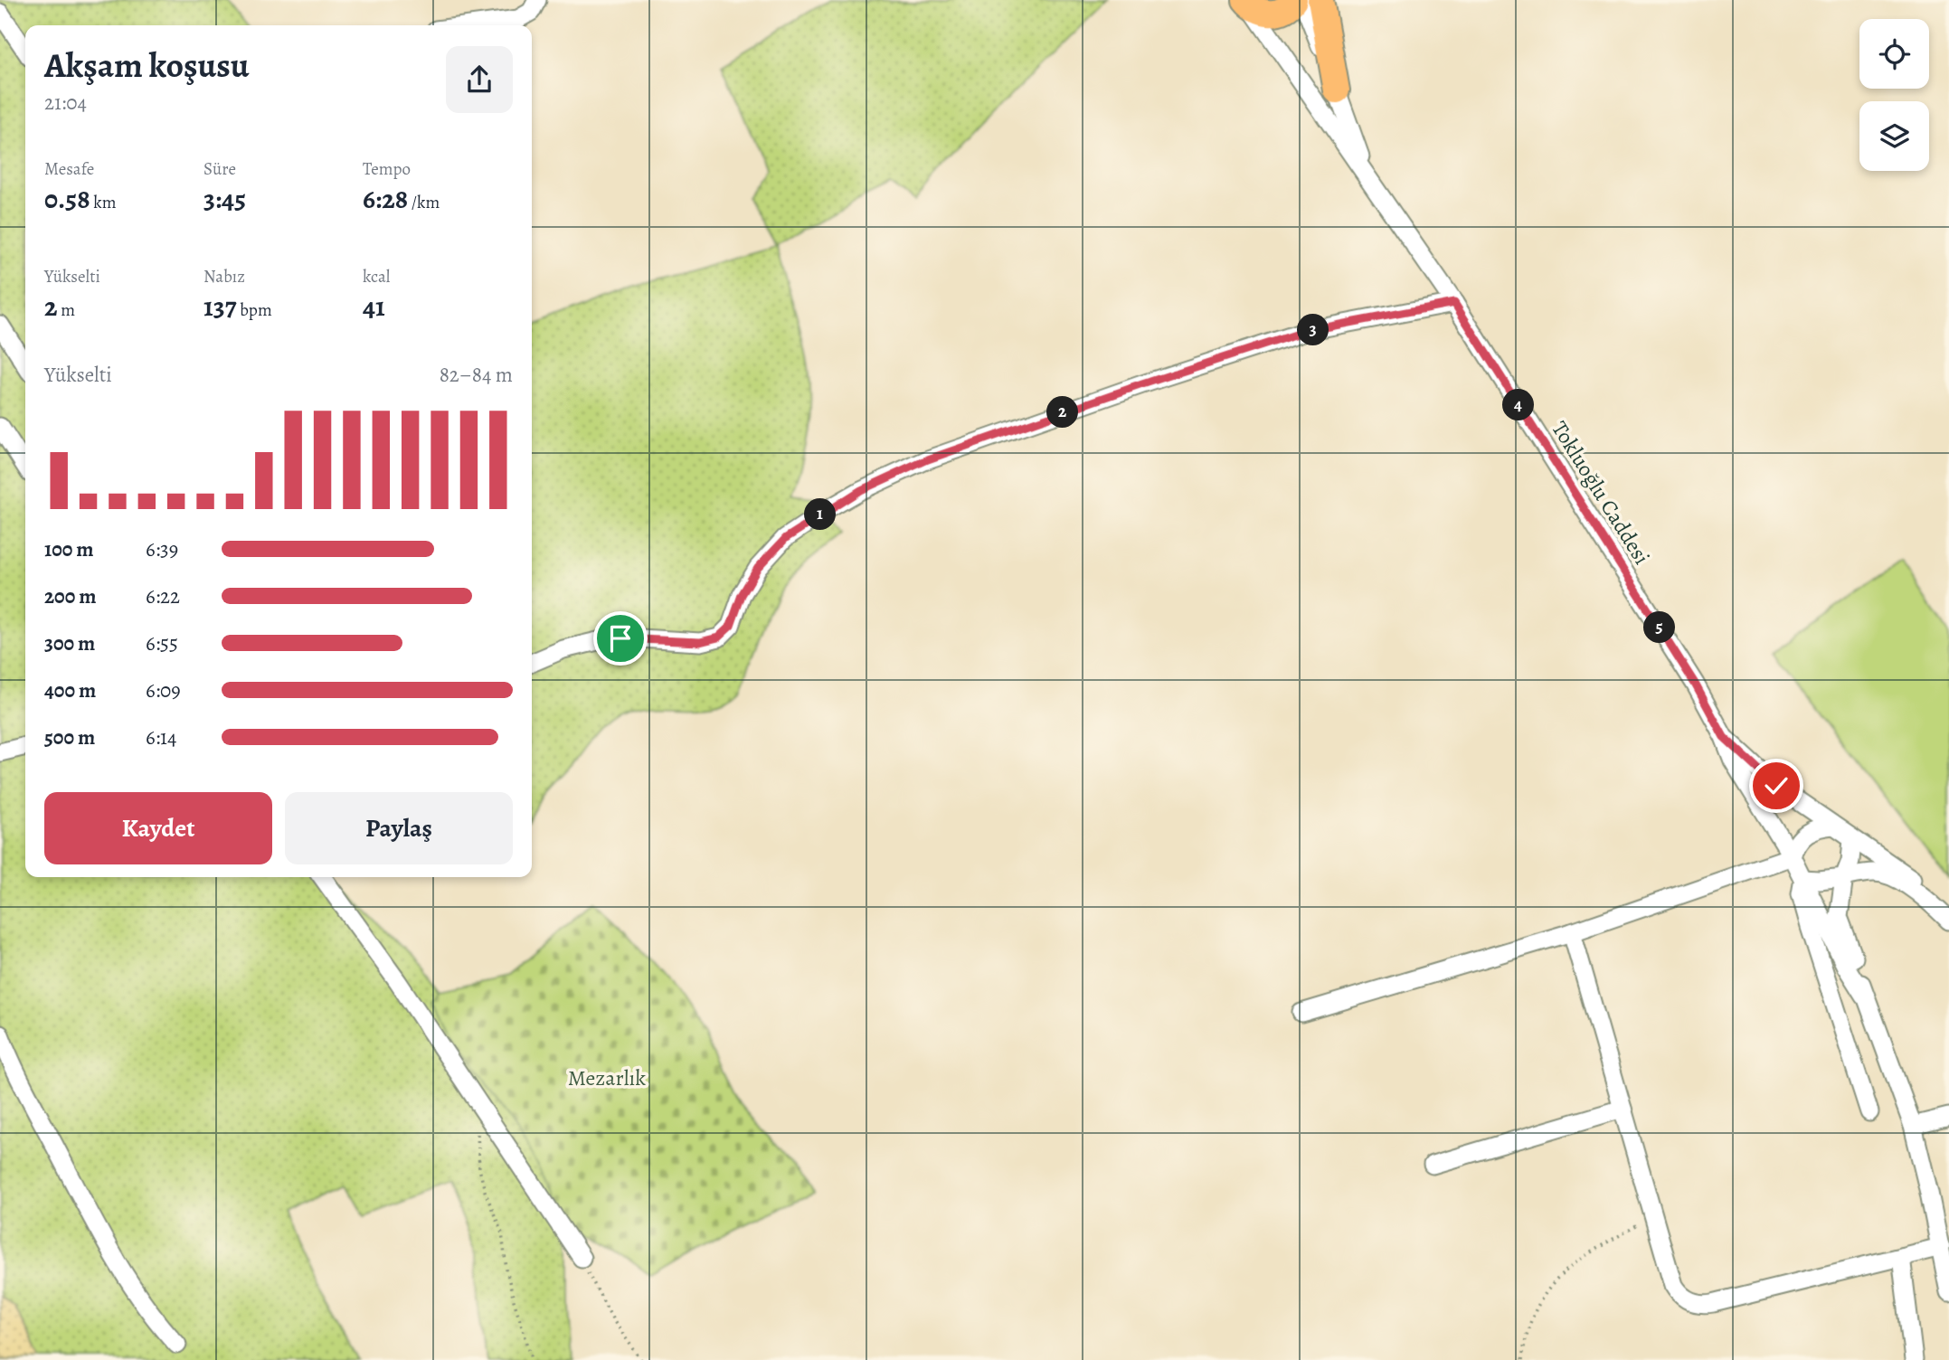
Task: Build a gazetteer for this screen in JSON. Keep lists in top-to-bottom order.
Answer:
{
  "streets": {
    "street": ["Tokluoğlu Caddesi"]
  },
  "parks": ["Mezarlık"],
  "page": {
    "heading": ["Akşam koşusu", "21:04"],
    "stats": [
      ["Mesafe", "0.58 km"],
      ["Süre", "3:45"],
      ["Tempo", "6:28 /km"],
      ["Yükselti", "2 m"],
      ["Nabız", "137 bpm"],
      ["kcal", "41"]
    ],
    "pins": [
      "3",
      "4",
      "2",
      "1",
      "5"
    ],
    "chart": ["Yükselti", "82–84 m"],
    "list": [
      {
        "name": "100 m",
        "note": "6:39"
      },
      {
        "name": "200 m",
        "note": "6:22"
      },
      {
        "name": "300 m",
        "note": "6:55"
      },
      {
        "name": "400 m",
        "note": "6:09"
      },
      {
        "name": "500 m",
        "note": "6:14"
      }
    ],
    "buttons": ["Kaydet", "Paylaş"]
  }
}
